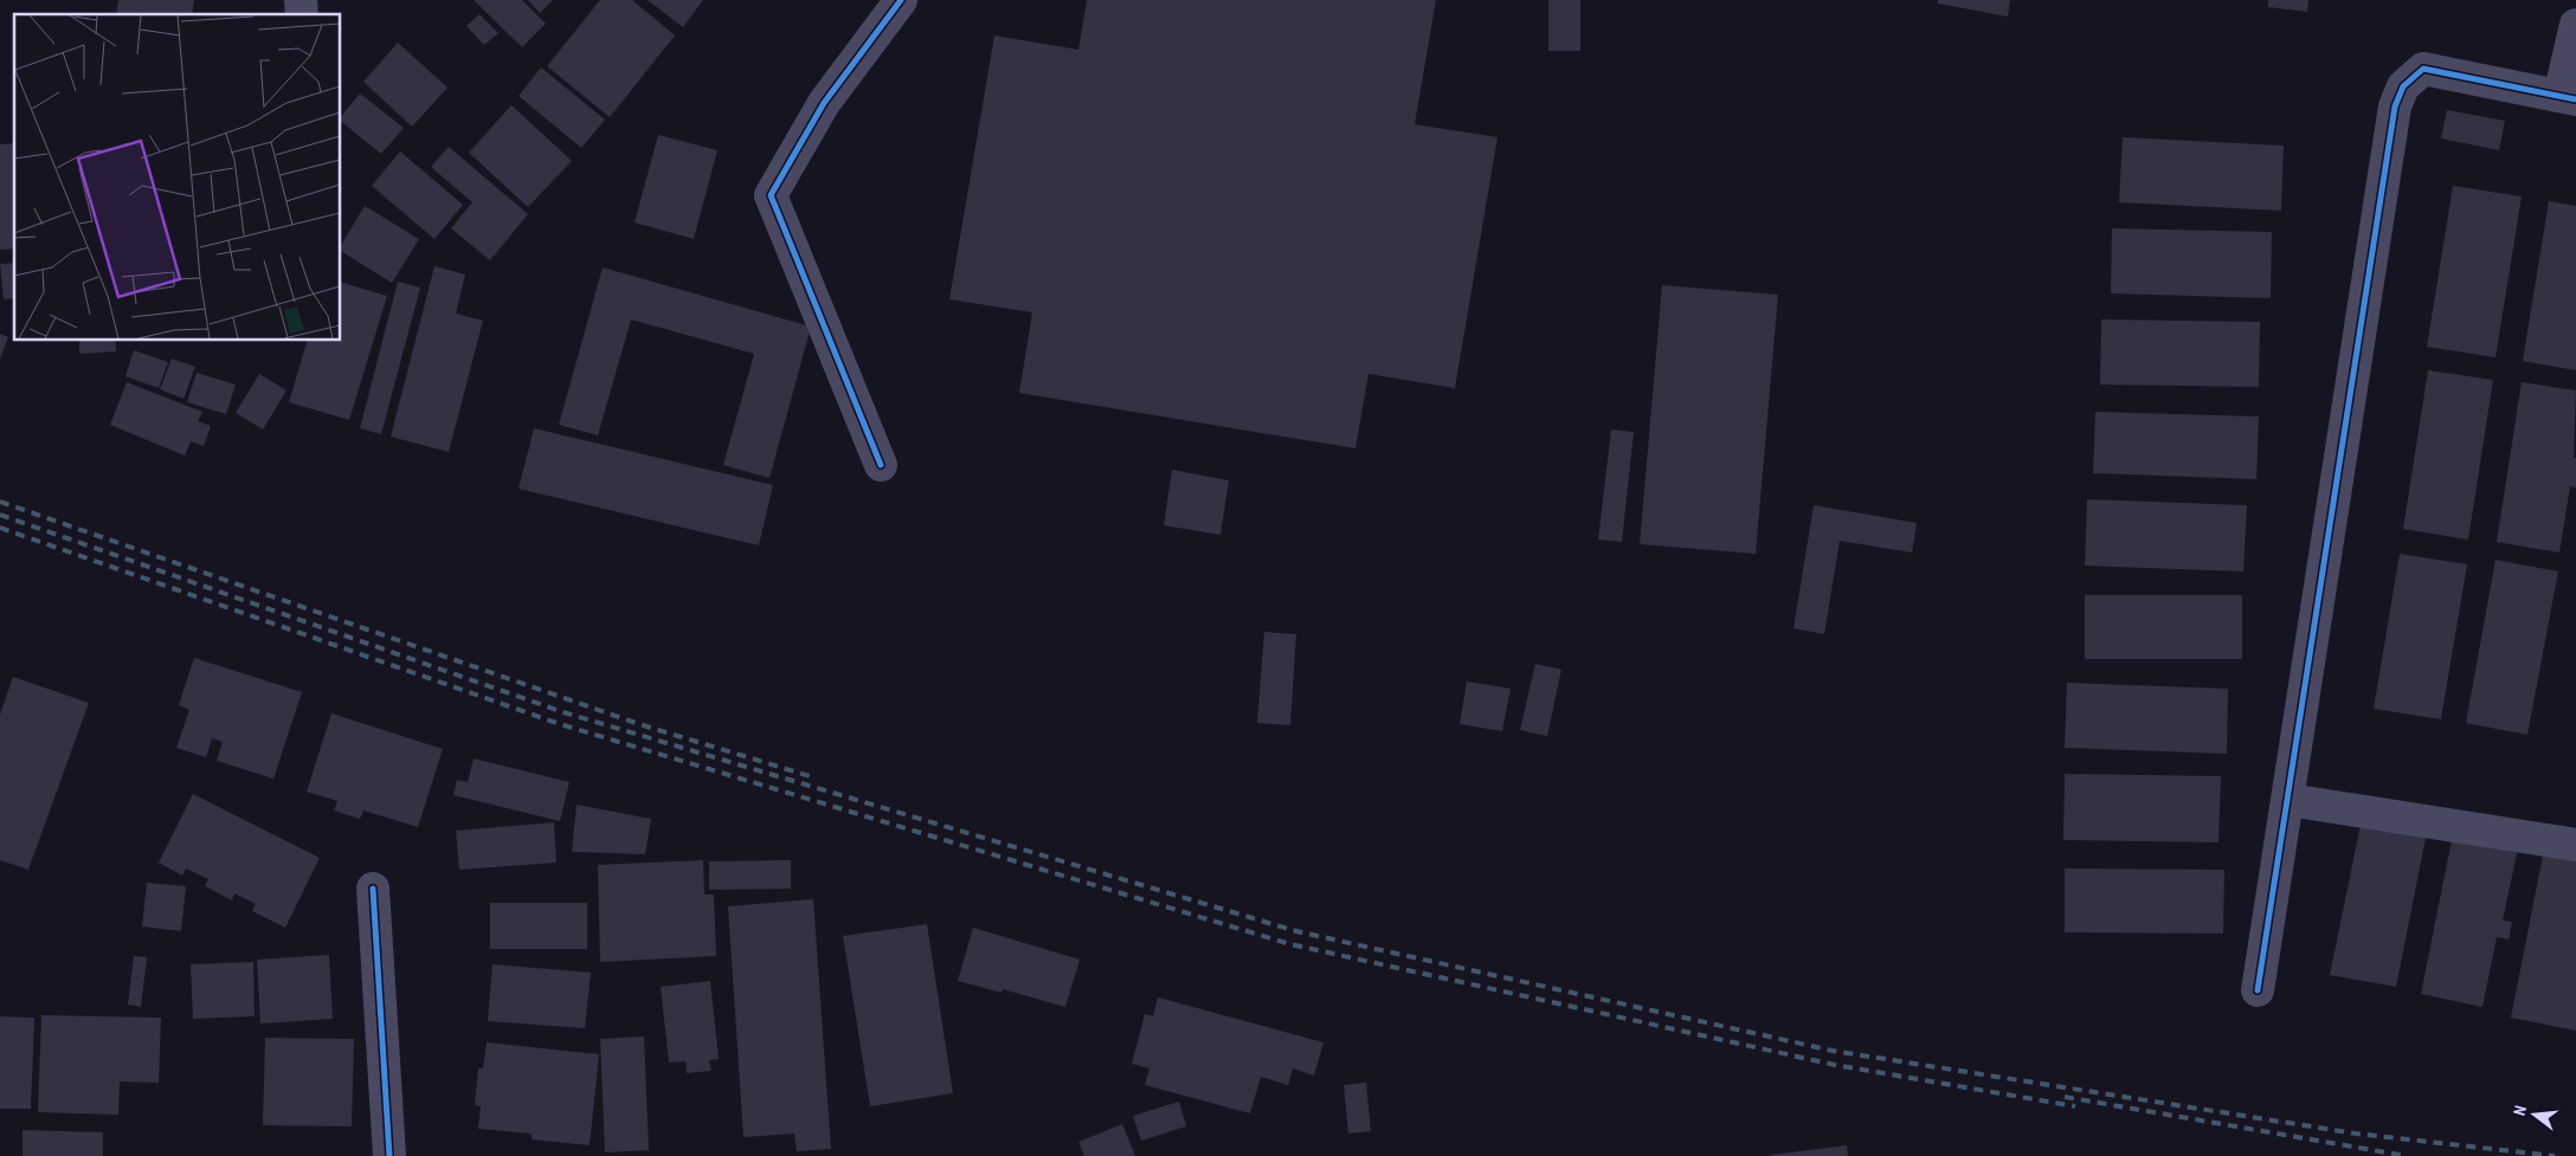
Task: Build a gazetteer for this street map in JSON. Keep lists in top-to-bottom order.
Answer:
{
  "north": "left"
}
